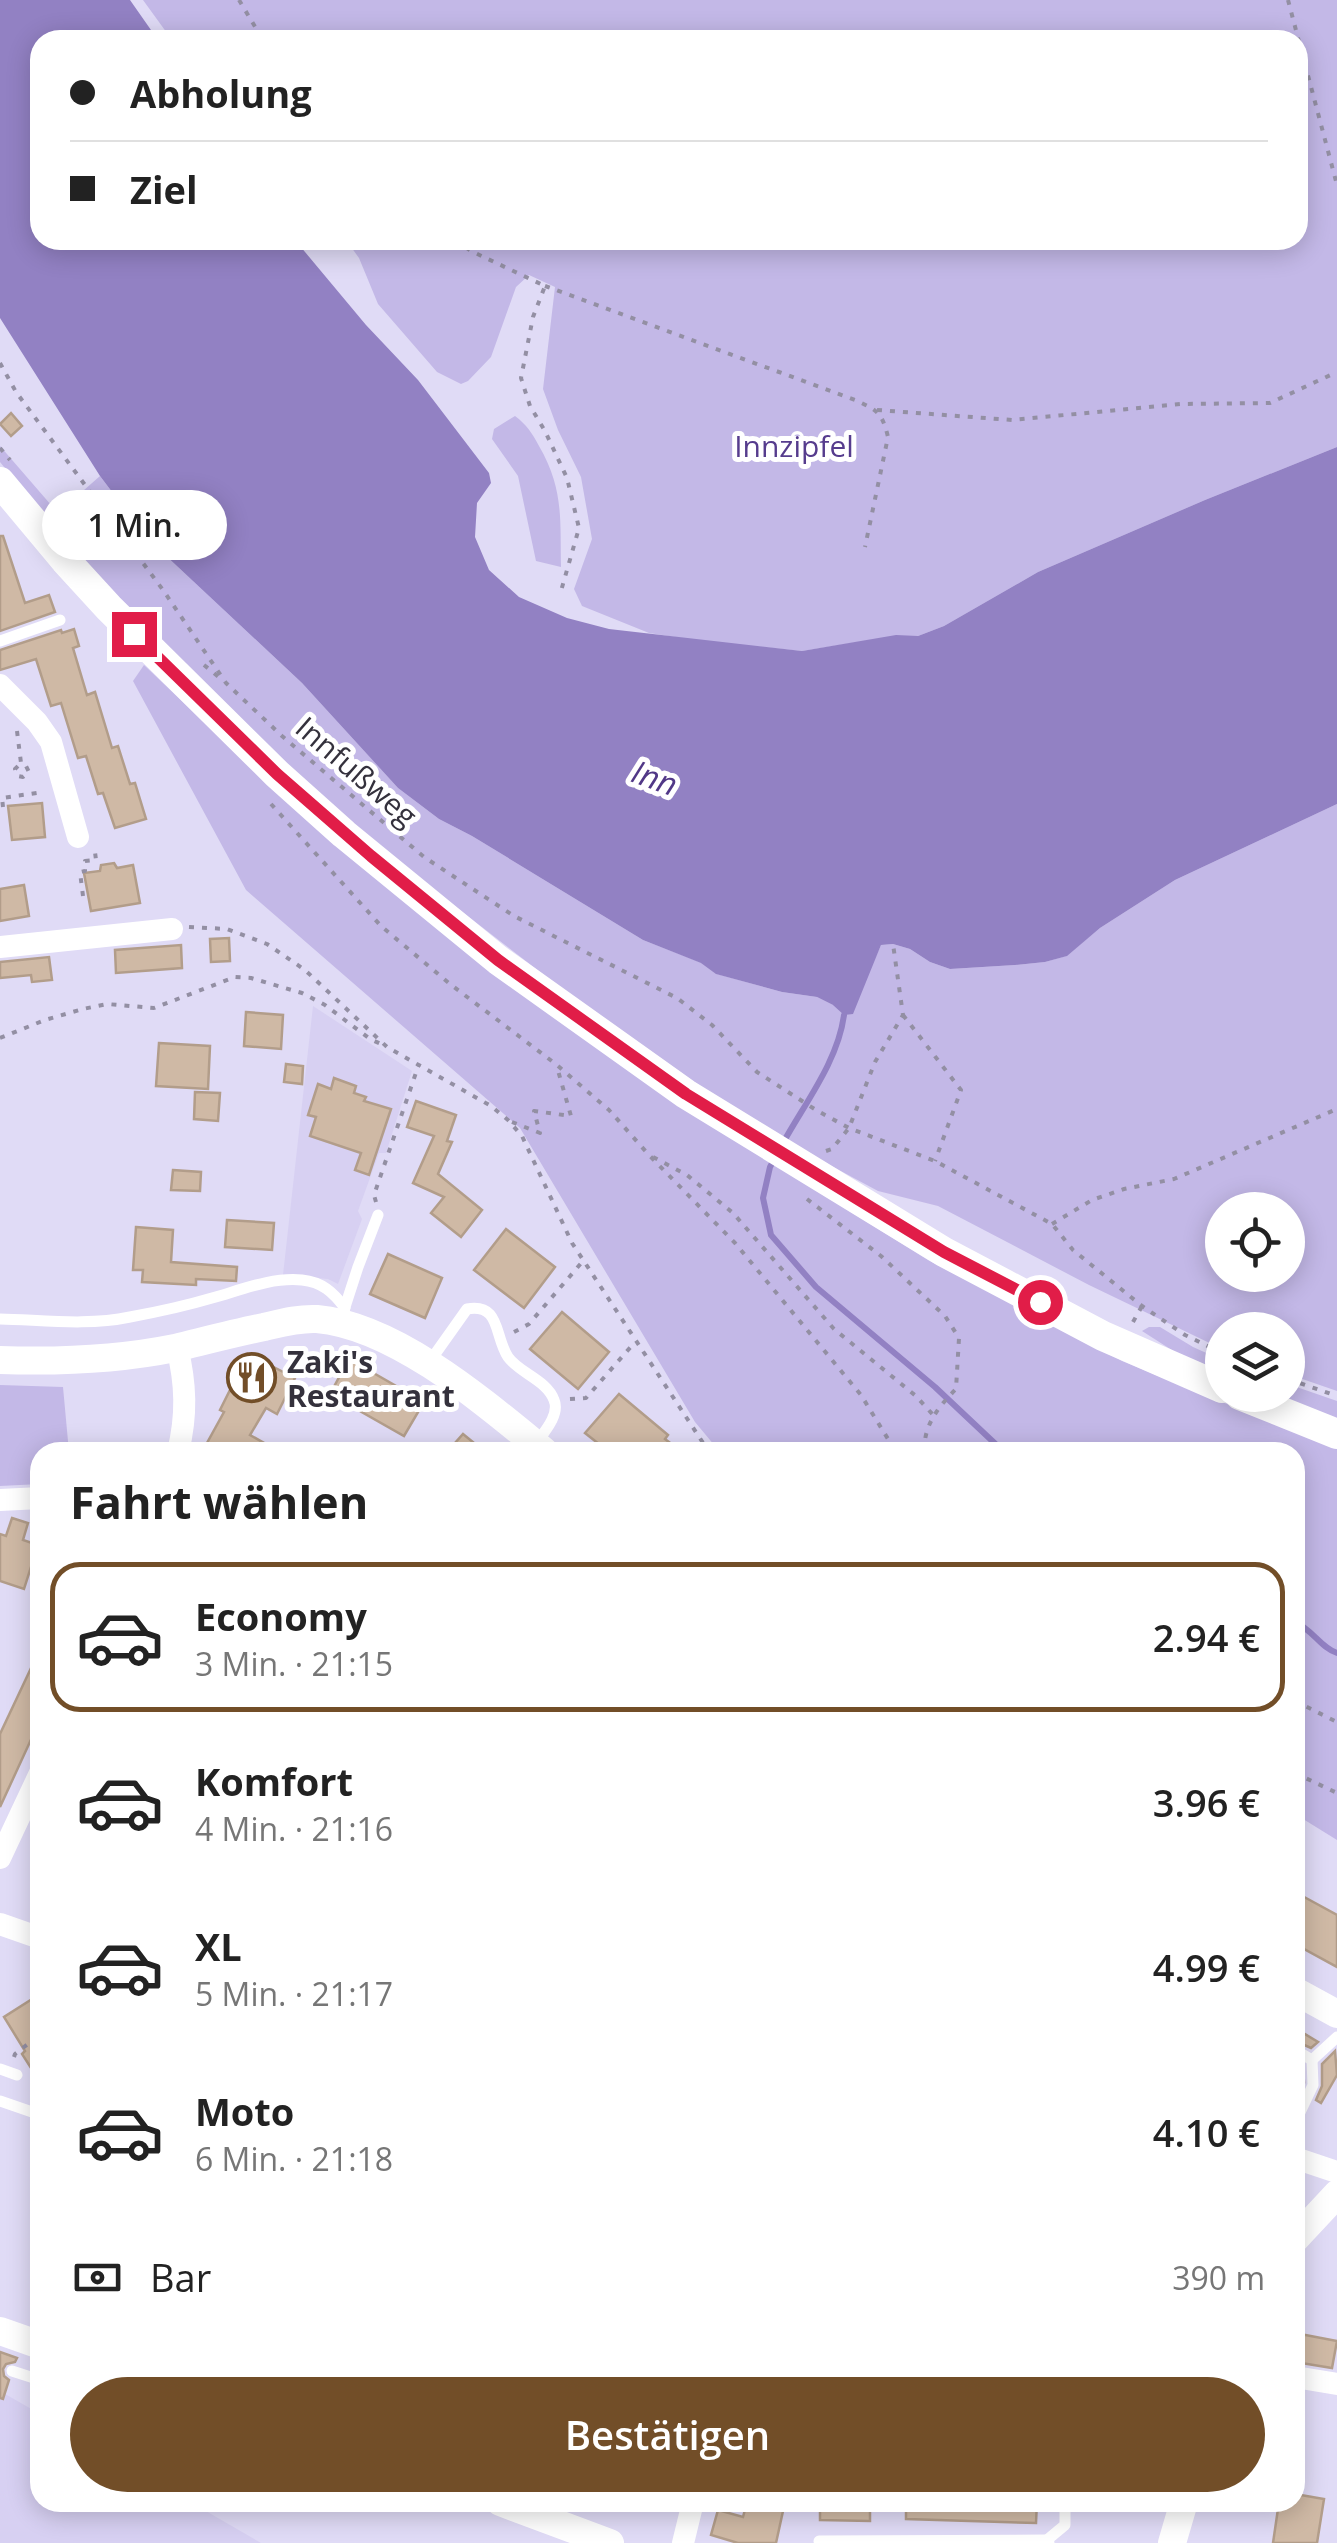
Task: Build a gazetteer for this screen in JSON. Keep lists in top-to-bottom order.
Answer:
{
  "streets": {
    "path": ["Innfußweg"]
  },
  "water": ["Inn"],
  "parks": ["Innzipfel"],
  "places": {
    "restaurant": ["Zaki's Restaurant"]
  },
  "page": {
    "banner": ["Abholung", "Ziel"],
    "bubble": "1 Min.",
    "heading": "Fahrt wählen",
    "list": [
      {
        "name": "Economy",
        "note": "3 Min. · 21:15",
        "value": "2.94 €"
      },
      {
        "name": "Komfort",
        "note": "4 Min. · 21:16",
        "value": "3.96 €"
      },
      {
        "name": "XL",
        "note": "5 Min. · 21:17",
        "value": "4.99 €"
      },
      {
        "name": "Moto",
        "note": "6 Min. · 21:18",
        "value": "4.10 €"
      }
    ],
    "pay": ["Bar", "390 m"],
    "buttons": "Bestätigen"
  }
}
